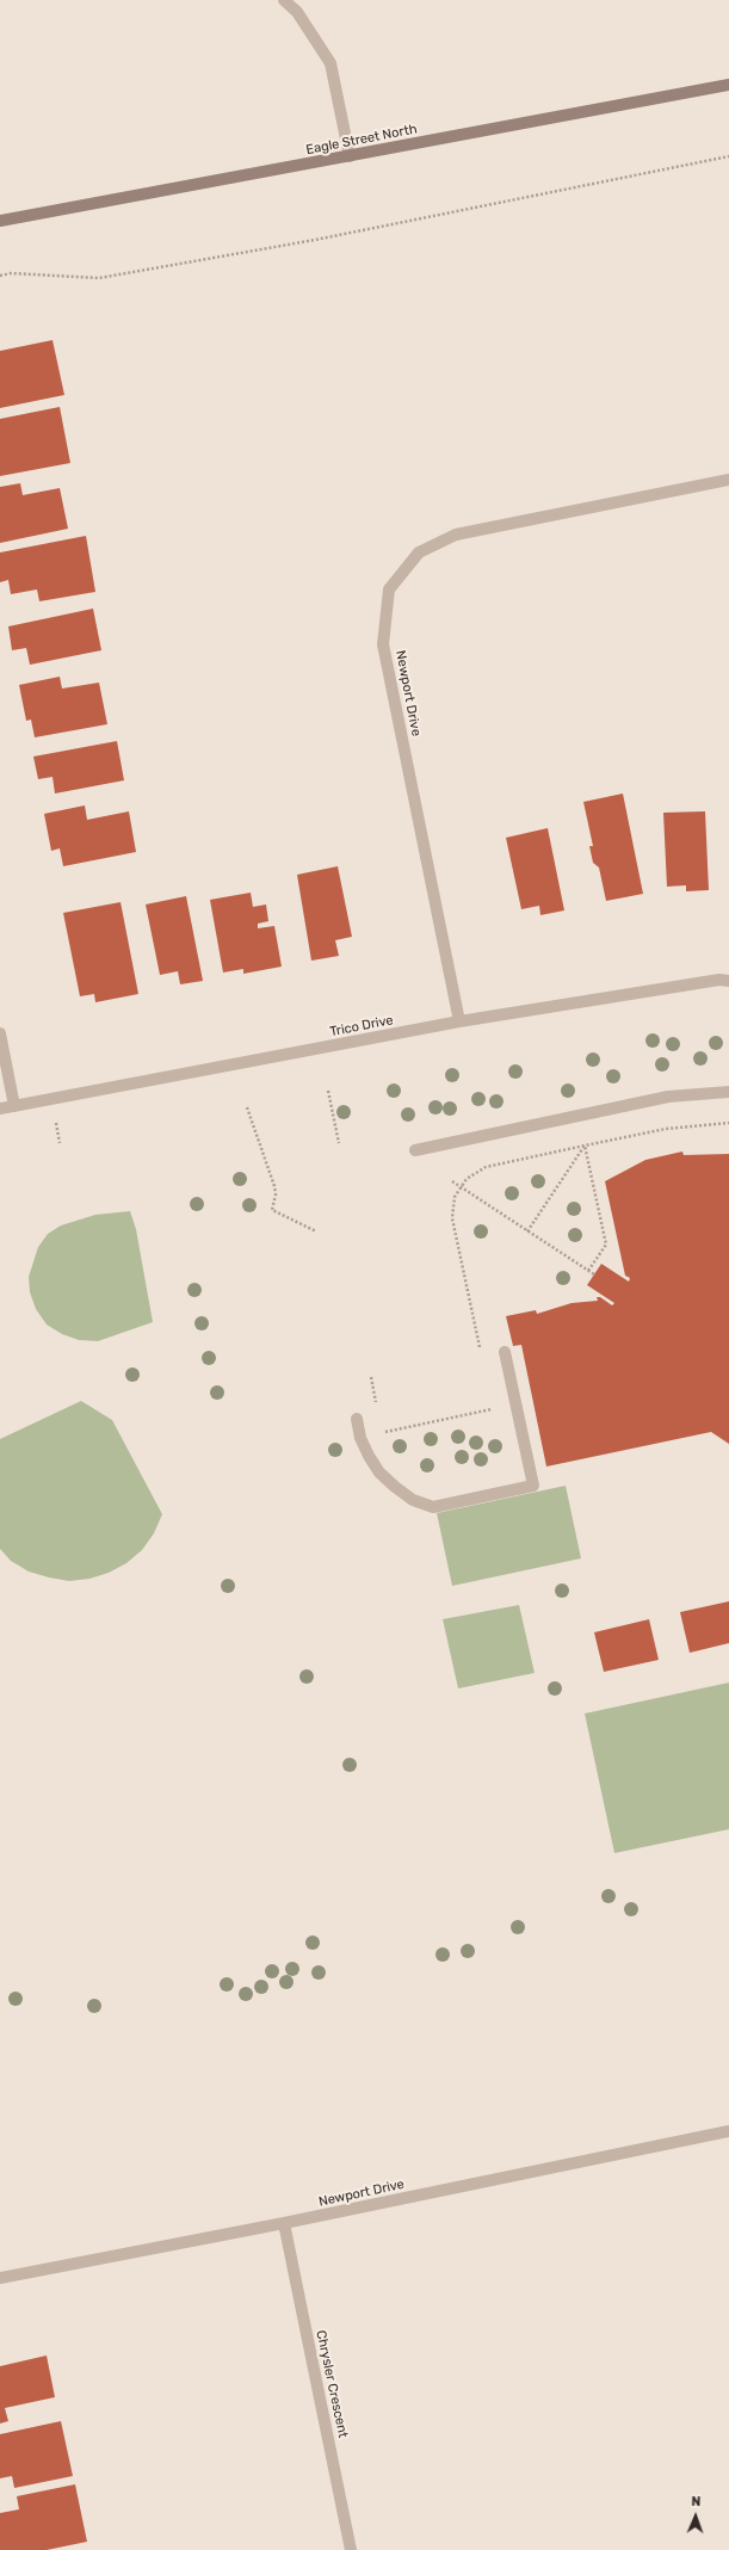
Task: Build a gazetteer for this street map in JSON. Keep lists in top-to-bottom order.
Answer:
{
  "streets": {
    "main road": ["Eagle Street North"],
    "street": ["Newport Drive", "Trico Drive", "Chrysler Crescent"]
  },
  "crossings": [
    ["Newport Drive", "Trico Drive"],
    ["Newport Drive", "Chrysler Crescent"]
  ],
  "north": "top"
}
